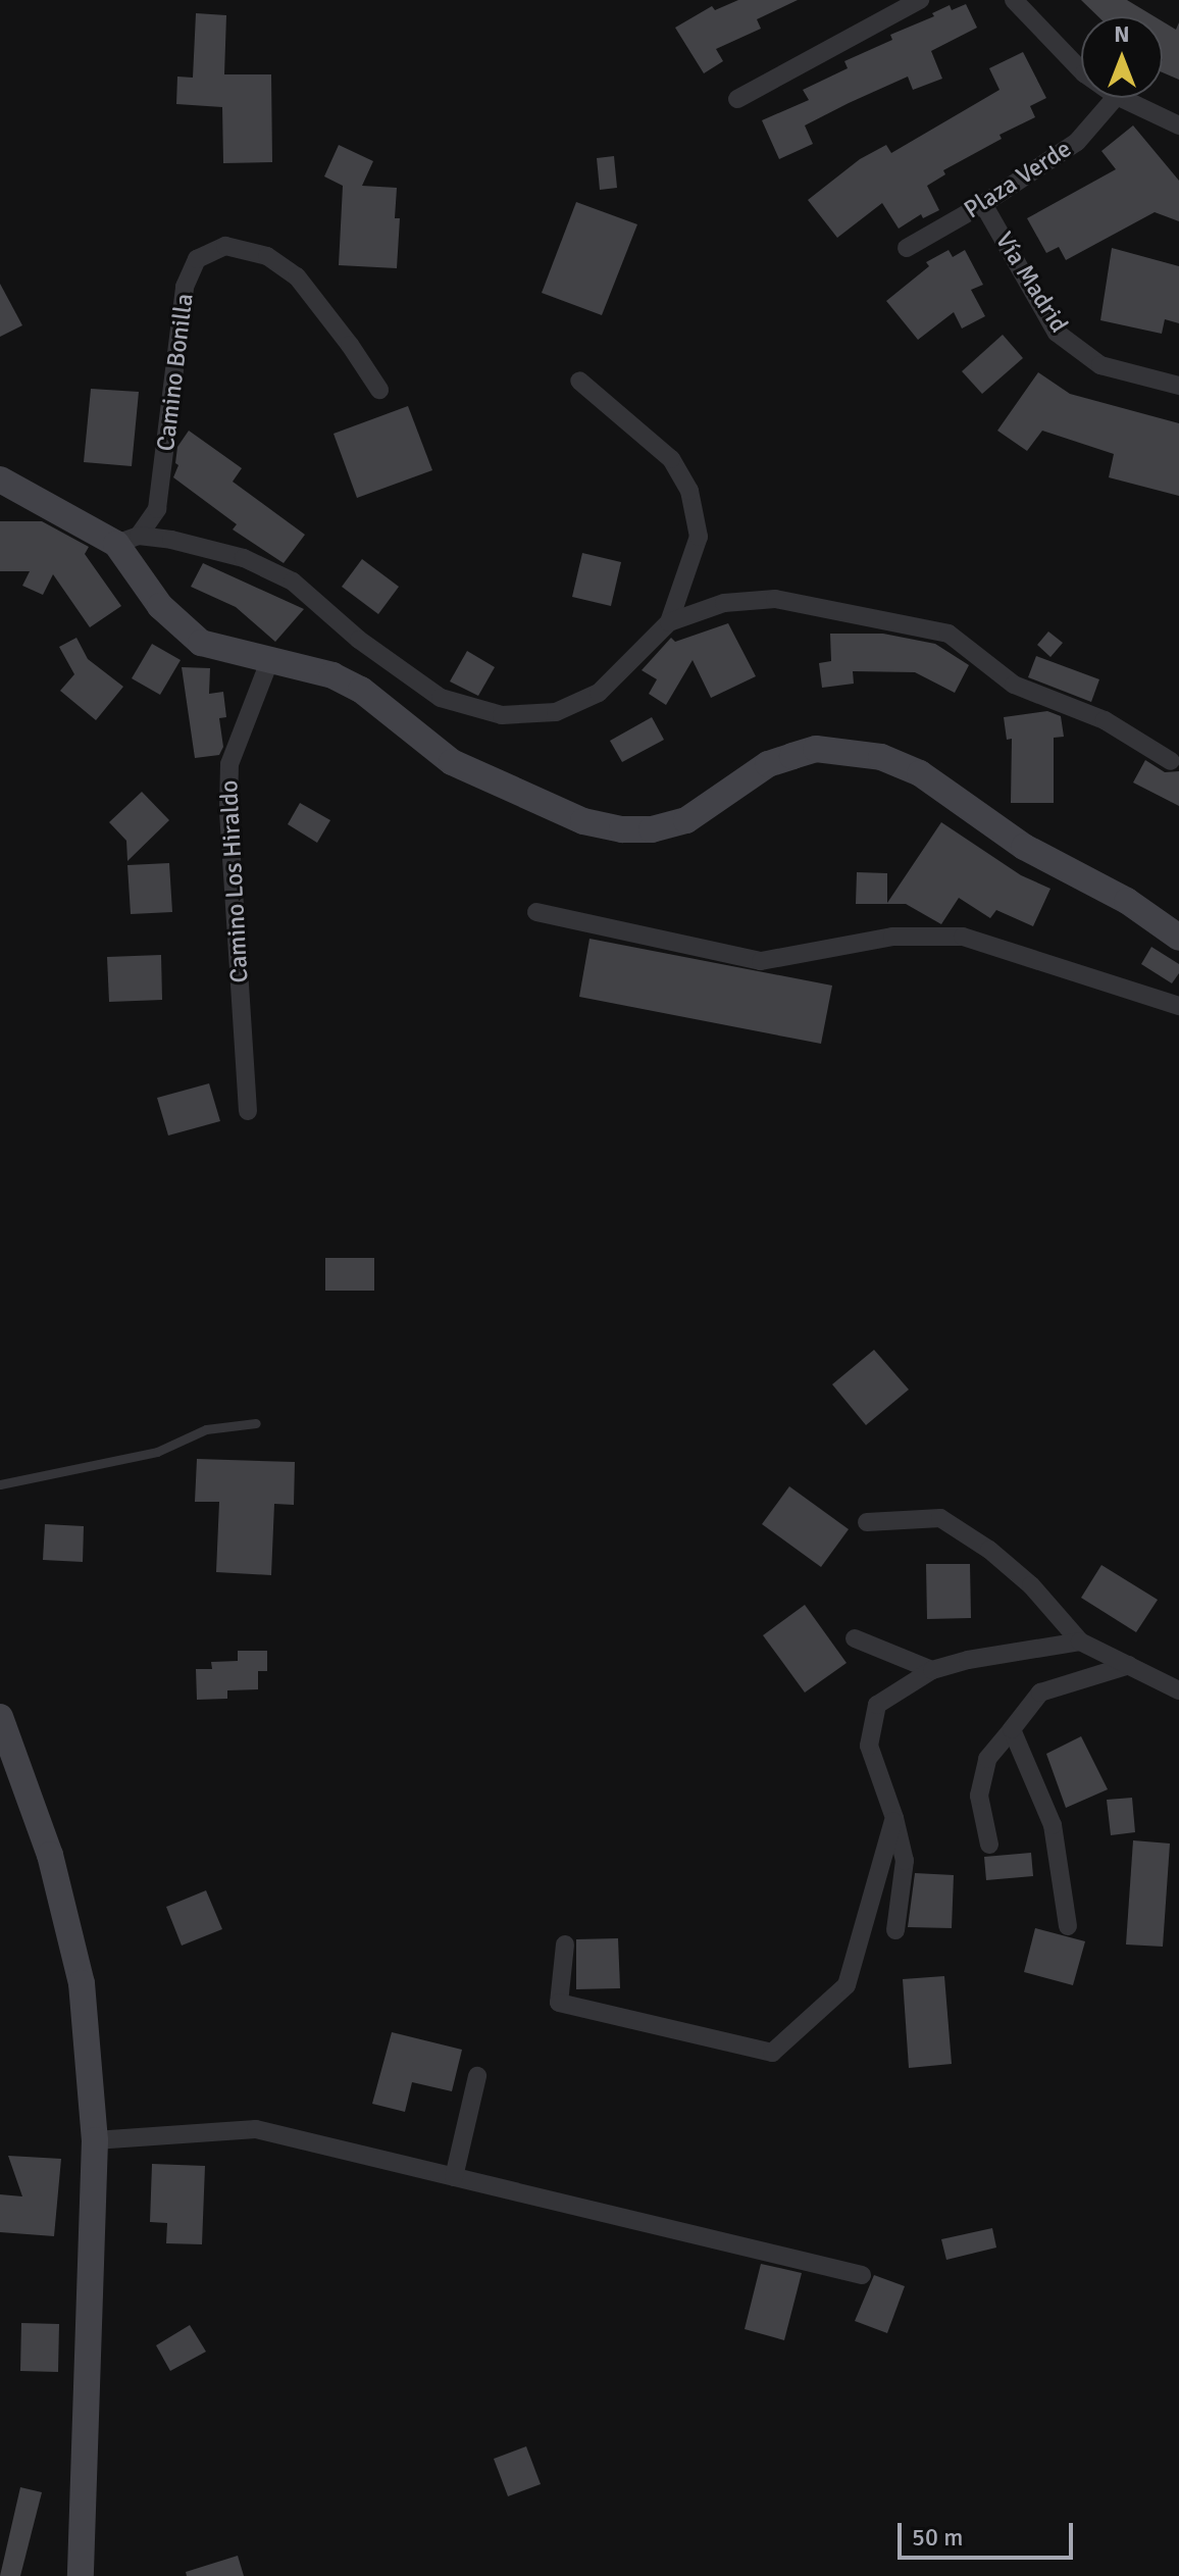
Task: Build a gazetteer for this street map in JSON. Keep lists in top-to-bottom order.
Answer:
{
  "streets": {
    "street": [
      "Plaza Verde",
      "Vía Madrid",
      "Camino Bonilla",
      "Camino Los Hiraldo"
    ]
  },
  "crossings": [
    ["Plaza Verde", "Vía Madrid"]
  ],
  "scale_bar": "50 m",
  "north": "top"
}
